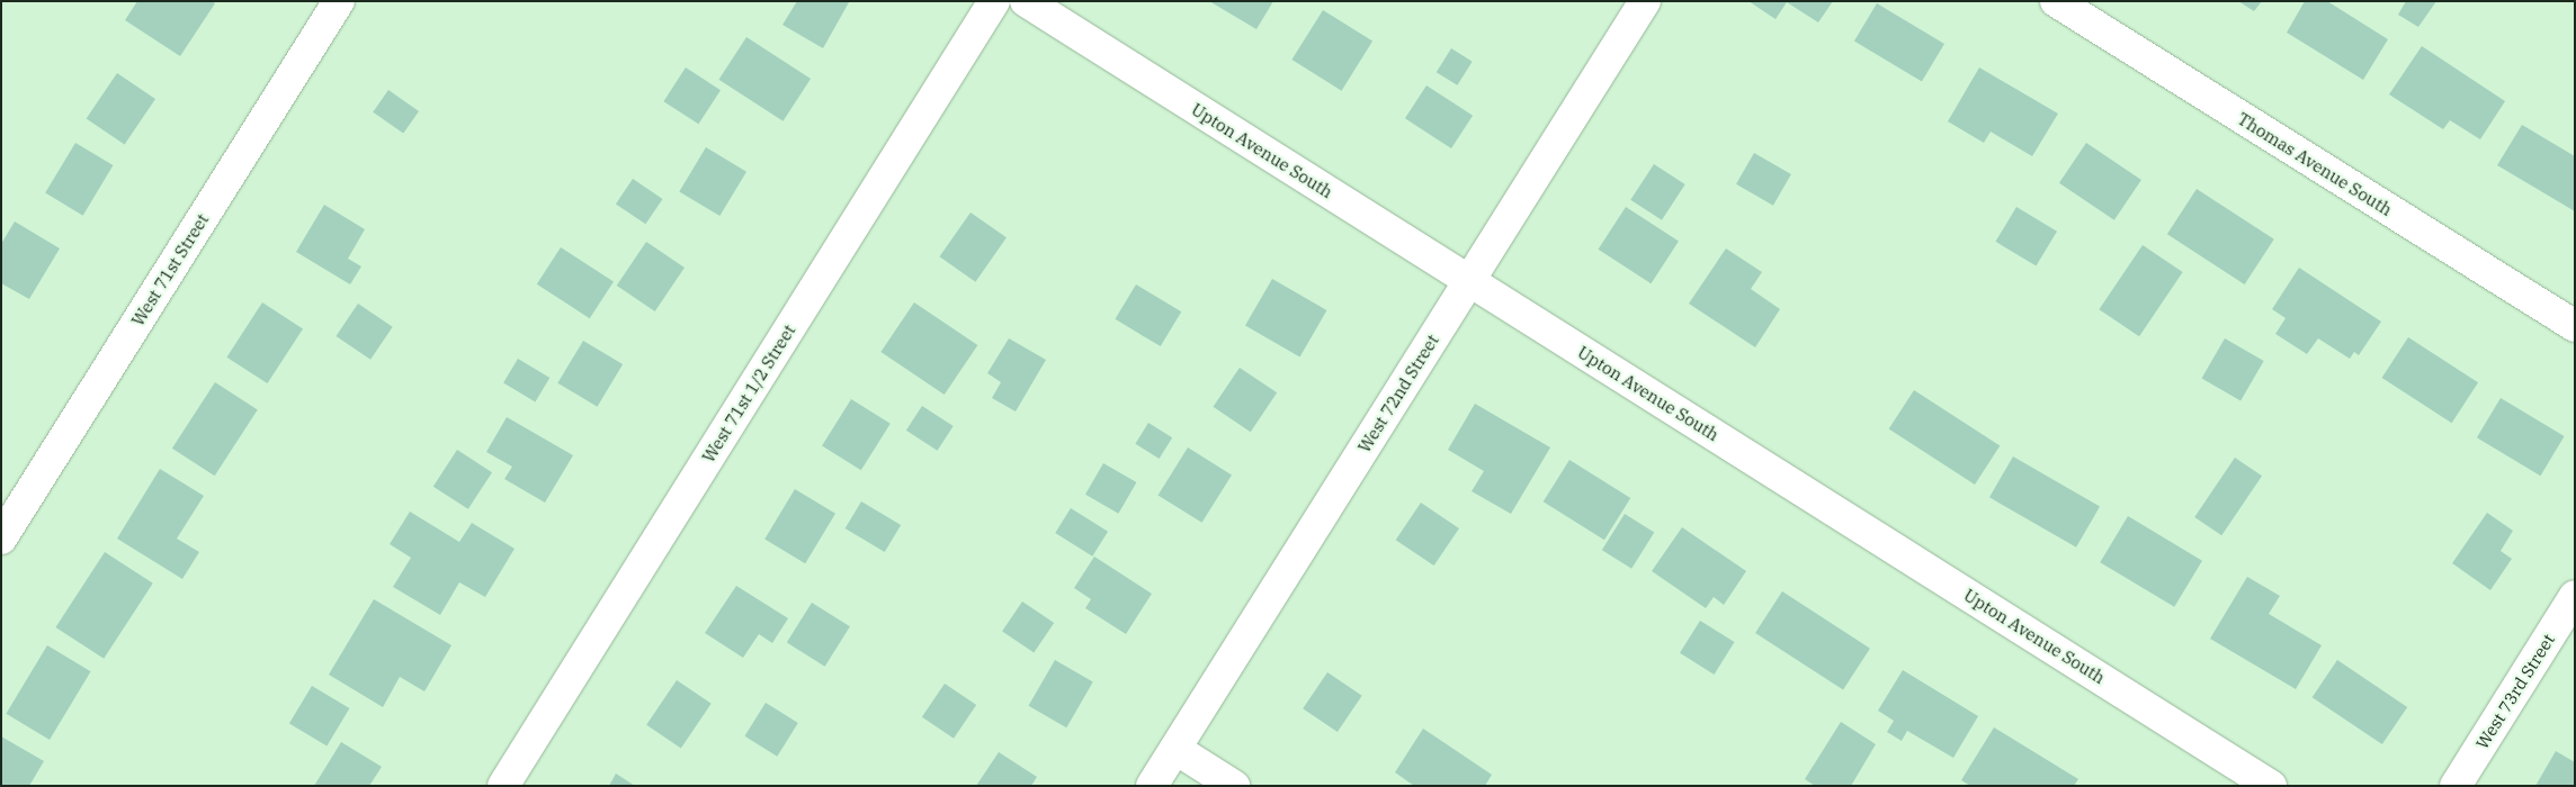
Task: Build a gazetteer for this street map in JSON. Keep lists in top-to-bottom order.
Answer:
{
  "streets": {
    "street": [
      "Upton Avenue South",
      "Thomas Avenue South",
      "West 71st Street",
      "West 71st 1/2 Street",
      "West 72nd Street",
      "West 73rd Street"
    ]
  },
  "crossings": [
    ["Upton Avenue South", "West 72nd Street"]
  ]
}
